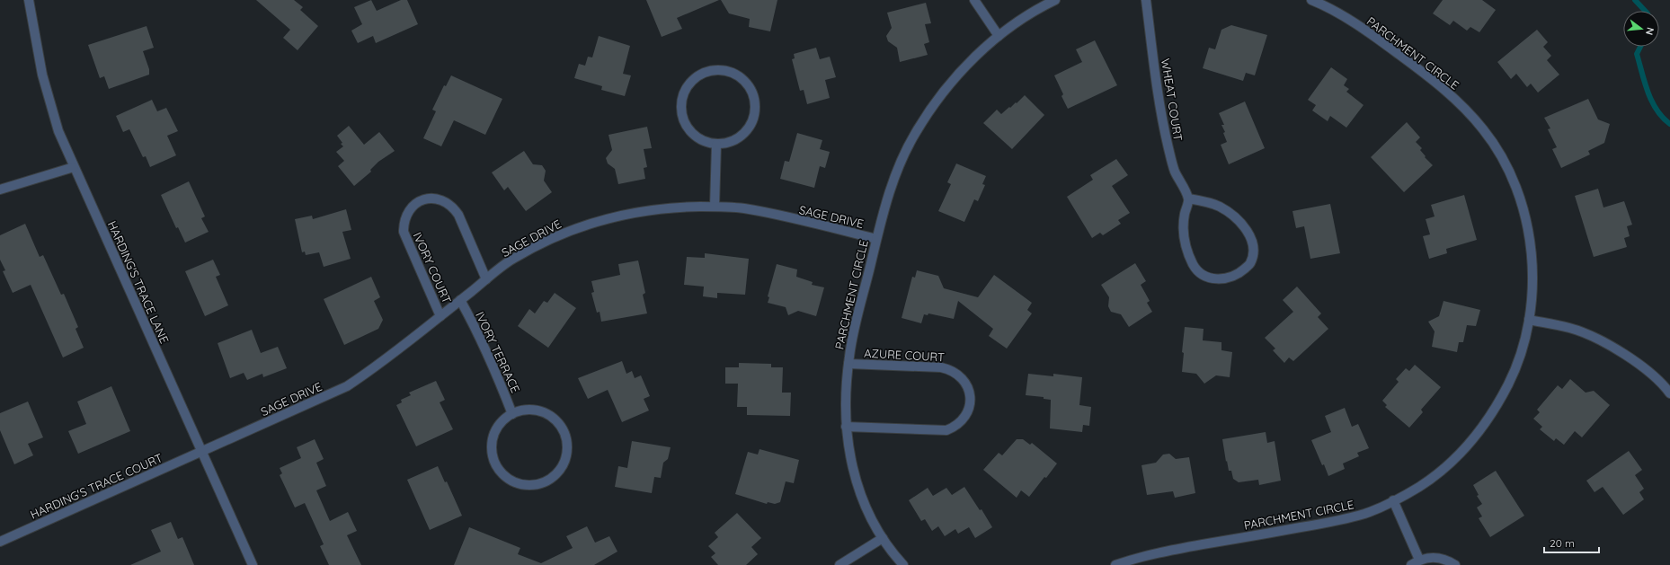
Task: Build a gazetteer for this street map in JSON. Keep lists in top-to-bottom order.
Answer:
{
  "streets": {
    "street": [
      "PARCHMENT CIRCLE",
      "WHEAT COURT",
      "SAGE DRIVE",
      "IVORY COURT",
      "HARDING'S TRACE LANE",
      "IVORY TERRACE",
      "AZURE COURT",
      "HARDING'S TRACE COURT"
    ]
  },
  "crossings": [
    ["PARCHMENT CIRCLE", "SAGE DRIVE"],
    ["PARCHMENT CIRCLE", "AZURE COURT"],
    ["SAGE DRIVE", "IVORY COURT"],
    ["SAGE DRIVE", "HARDING'S TRACE LANE"],
    ["SAGE DRIVE", "IVORY TERRACE"],
    ["SAGE DRIVE", "HARDING'S TRACE COURT"],
    ["HARDING'S TRACE LANE", "HARDING'S TRACE COURT"]
  ],
  "scale_bar": "20 m",
  "north": "right"
}
